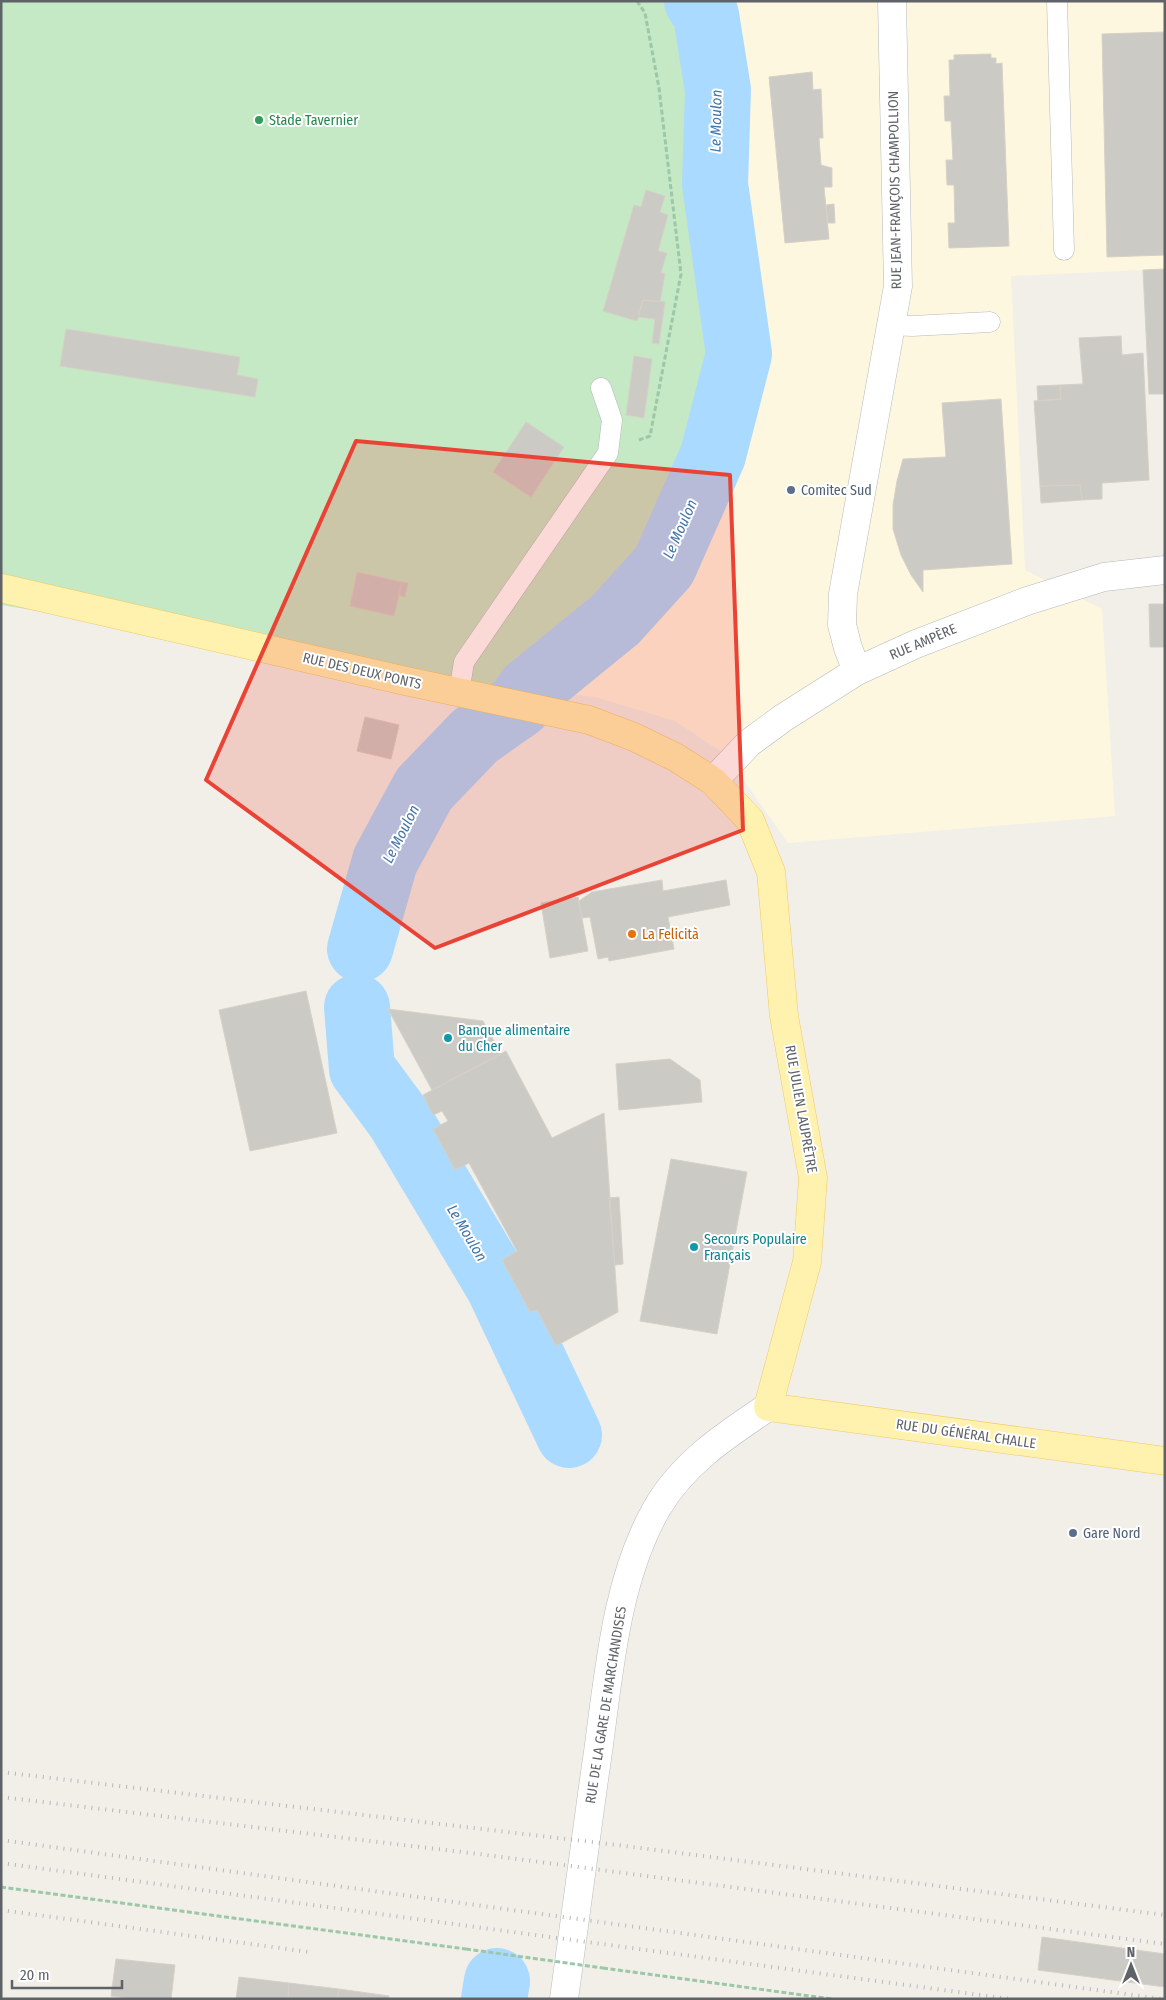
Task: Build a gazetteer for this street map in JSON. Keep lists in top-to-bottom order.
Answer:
{
  "streets": {
    "main road": ["RUE DES DEUX PONTS", "RUE JULIEN LAUPRÊTRE", "RUE DU GÉNÉRAL CHALLE"],
    "street": ["RUE JEAN-FRANÇOIS CHAMPOLLION", "RUE AMPÈRE", "RUE DE LA GARE DE MARCHANDISES"]
  },
  "crossings": [
    ["RUE JEAN-FRANÇOIS CHAMPOLLION", "RUE AMPÈRE"],
    ["RUE AMPÈRE", "RUE DES DEUX PONTS"],
    ["RUE AMPÈRE", "RUE JULIEN LAUPRÊTRE"],
    ["RUE DES DEUX PONTS", "RUE JULIEN LAUPRÊTRE"],
    ["RUE JULIEN LAUPRÊTRE", "RUE DU GÉNÉRAL CHALLE"],
    ["RUE JULIEN LAUPRÊTRE", "RUE DE LA GARE DE MARCHANDISES"],
    ["RUE DU GÉNÉRAL CHALLE", "RUE DE LA GARE DE MARCHANDISES"]
  ],
  "water": ["Le Moulon"],
  "places": [
    "Stade Tavernier",
    "Comitec Sud",
    "La Felicità",
    "Banque alimentaire du Cher",
    "Secours Populaire Français",
    "Gare Nord"
  ],
  "scale_bar": "20 m",
  "north": "top"
}
